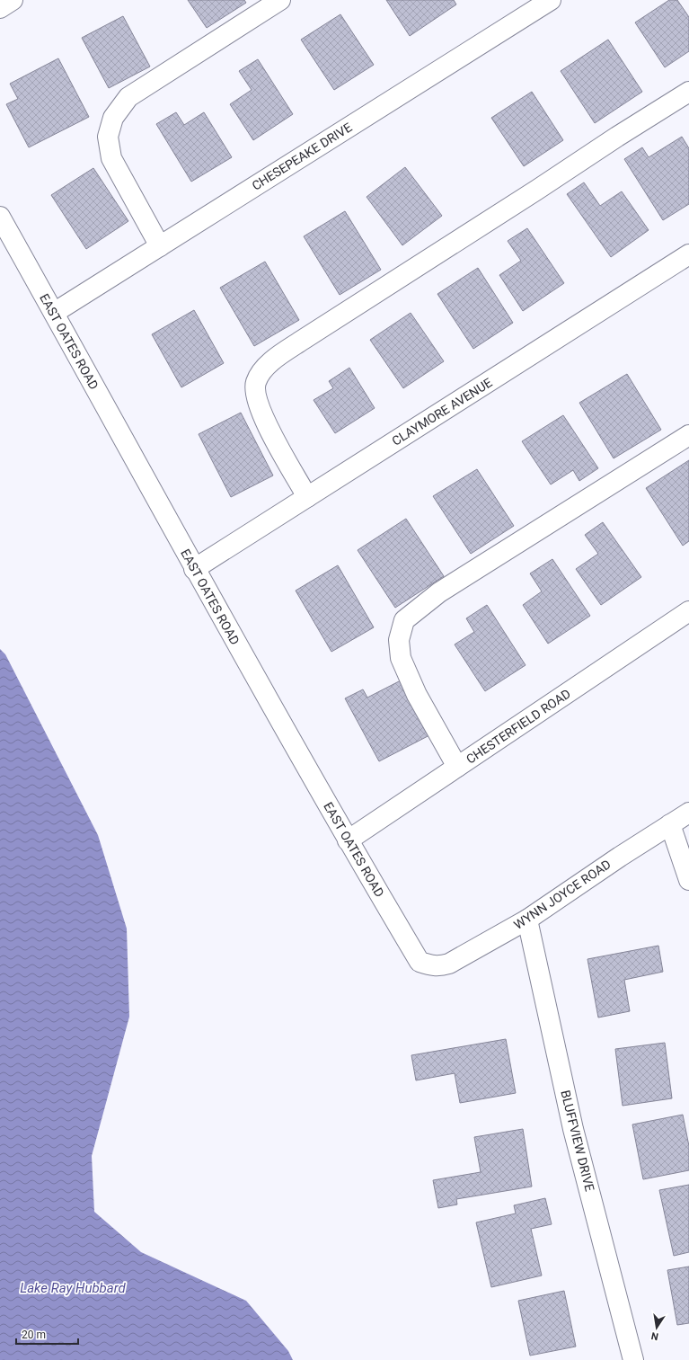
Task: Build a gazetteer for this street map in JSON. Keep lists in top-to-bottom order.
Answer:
{
  "streets": {
    "street": [
      "CHESEPEAKE DRIVE",
      "EAST OATES ROAD",
      "CLAYMORE AVENUE",
      "CHESTERFIELD ROAD",
      "WYNN JOYCE ROAD",
      "BLUFFVIEW DRIVE"
    ]
  },
  "crossings": [
    ["CHESEPEAKE DRIVE", "EAST OATES ROAD"],
    ["EAST OATES ROAD", "CLAYMORE AVENUE"],
    ["EAST OATES ROAD", "CHESTERFIELD ROAD"],
    ["EAST OATES ROAD", "WYNN JOYCE ROAD"],
    ["WYNN JOYCE ROAD", "BLUFFVIEW DRIVE"]
  ],
  "water": ["Lake Ray Hubbard"],
  "scale_bar": "20 m",
  "north": "bottom"
}
